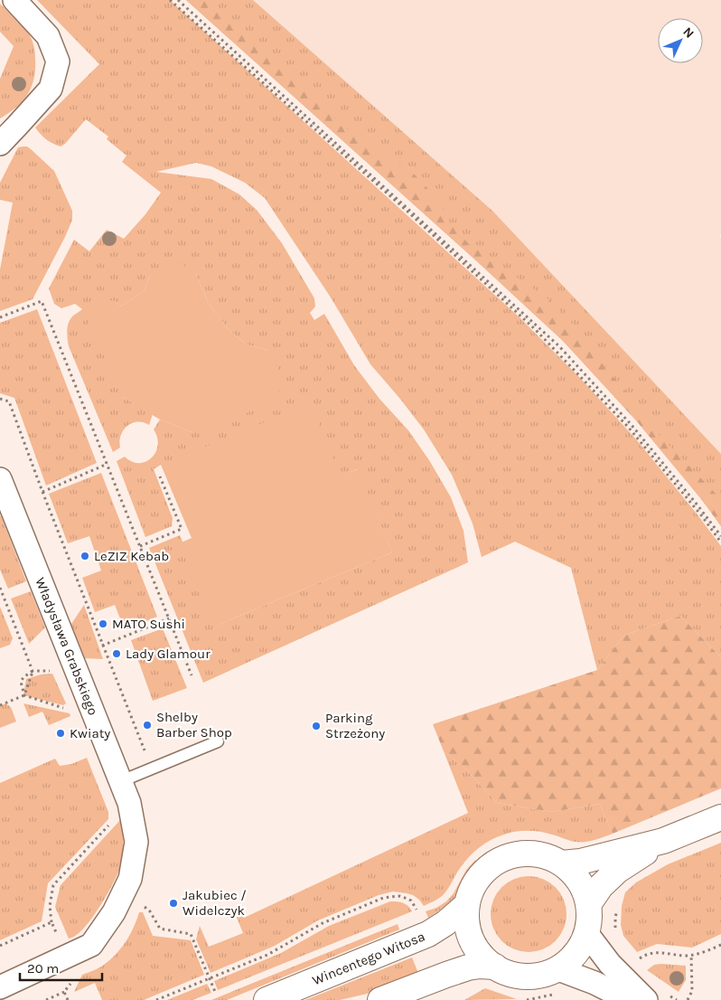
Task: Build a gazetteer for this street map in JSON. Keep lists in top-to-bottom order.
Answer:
{
  "streets": {
    "street": ["Władysława Grabskiego", "Wincentego Witosa"]
  },
  "places": [
    "LeZIZ Kebab",
    "MATO Sushi",
    "Lady Glamour",
    "Shelby Barber Shop",
    "Parking Strzeżony",
    "Kwiaty",
    "Jakubiec / Widelczyk"
  ],
  "scale_bar": "20 m",
  "north": "top right"
}
